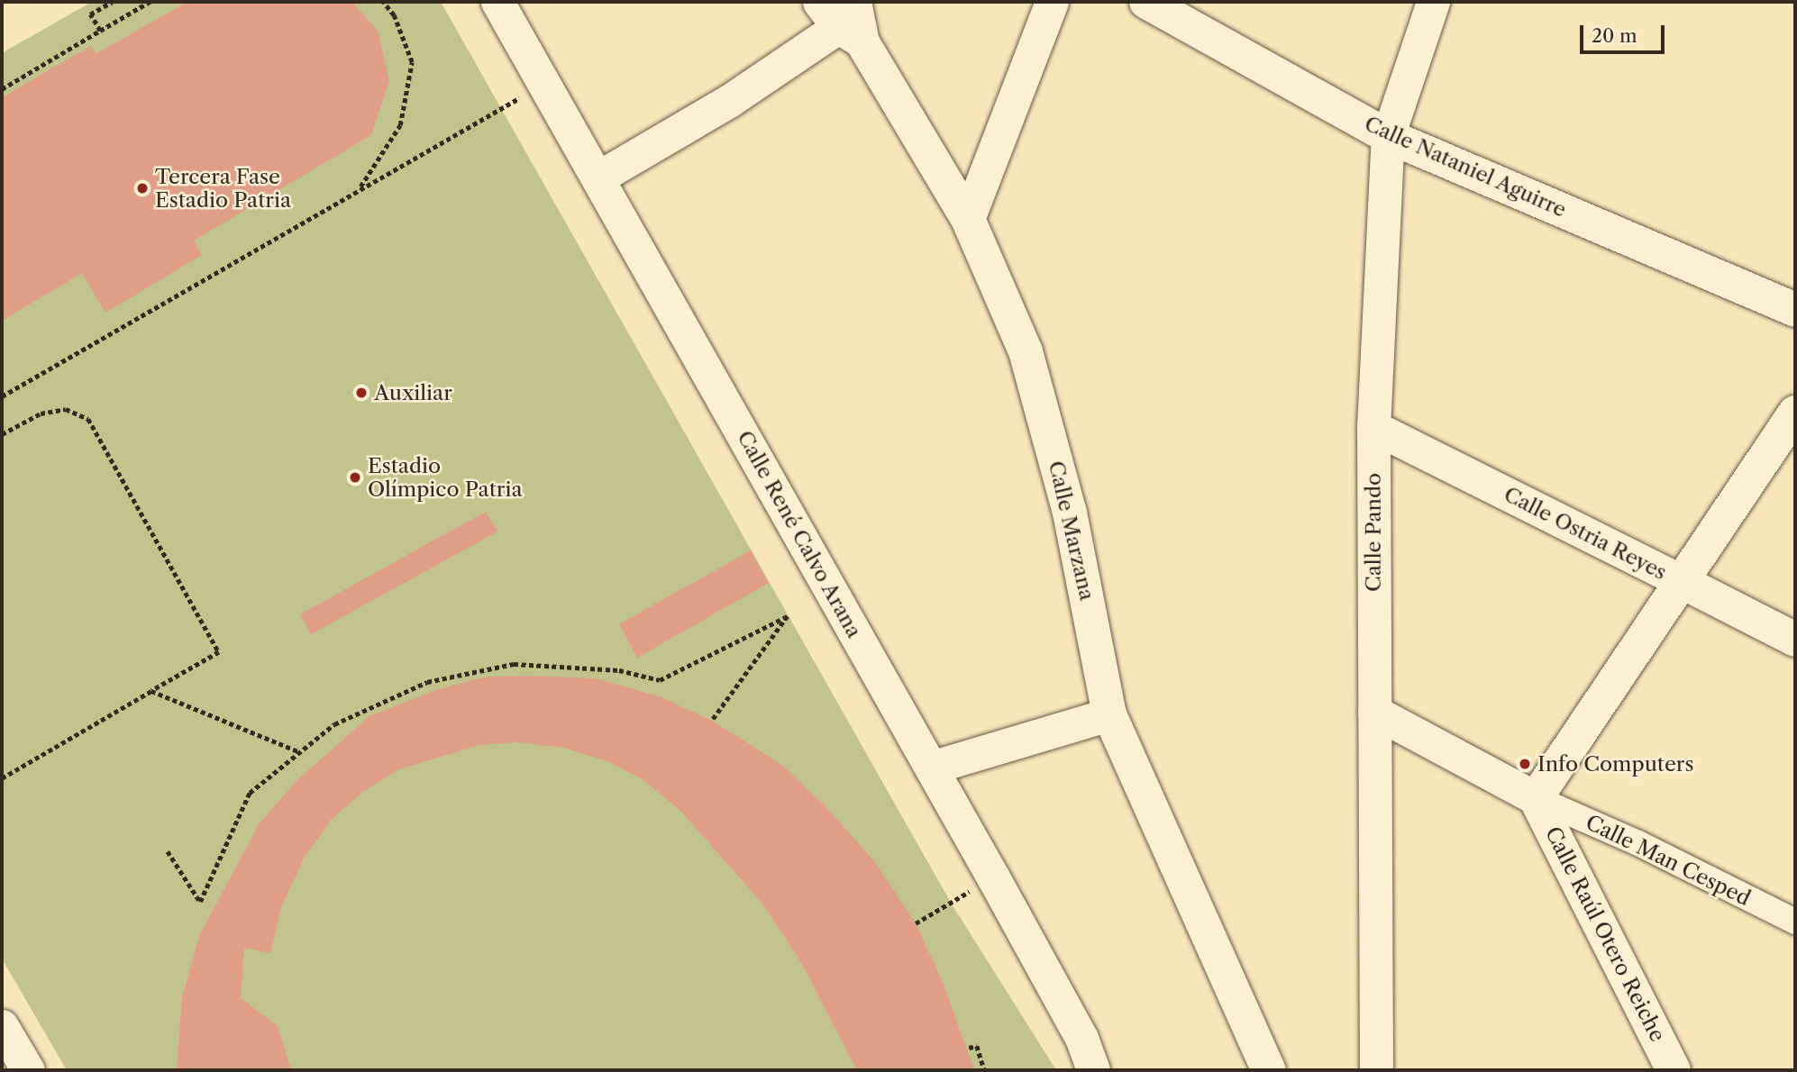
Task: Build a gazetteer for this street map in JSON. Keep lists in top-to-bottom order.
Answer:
{
  "streets": {
    "street": [
      "Calle Nataniel Aguirre",
      "Calle Marzana",
      "Calle Pando",
      "Calle Ostria Reyes",
      "Calle René Calvo Arana",
      "Calle Man Cesped",
      "Calle Raúl Otero Reiche"
    ]
  },
  "crossings": [
    ["Calle Nataniel Aguirre", "Calle Pando"],
    ["Calle Pando", "Calle Ostria Reyes"],
    ["Calle Pando", "Calle Man Cesped"],
    ["Calle Man Cesped", "Calle Raúl Otero Reiche"]
  ],
  "places": [
    "Tercera Fase Estadio Patria",
    "Auxiliar",
    "Estadio Olímpico Patria",
    "Info Computers"
  ],
  "scale_bar": "20 m"
}
